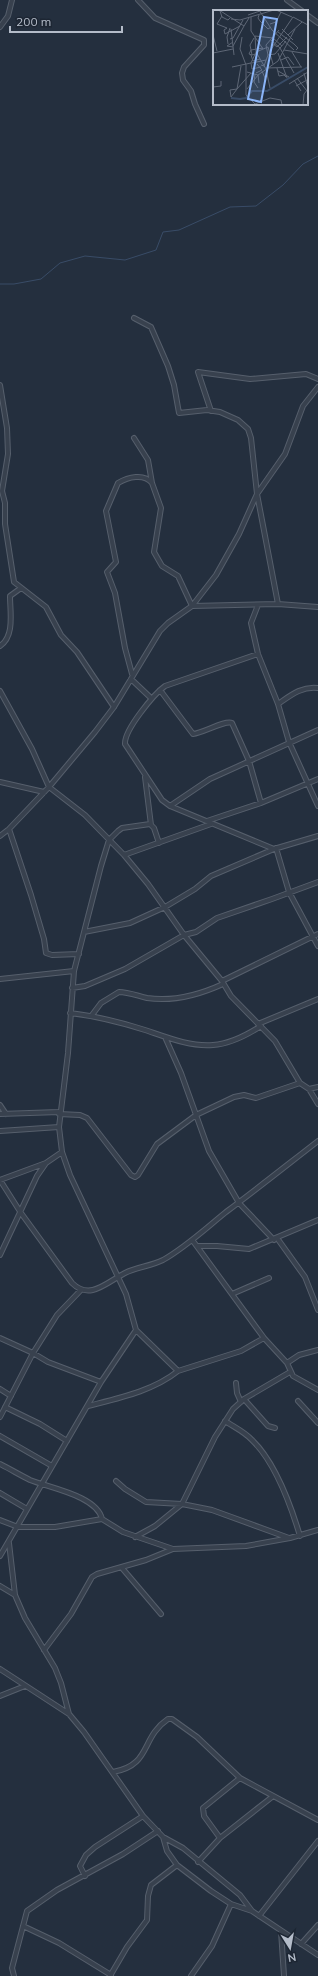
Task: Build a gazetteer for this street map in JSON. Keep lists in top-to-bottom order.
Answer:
{
  "scale_bar": "200 m",
  "north": "bottom"
}
